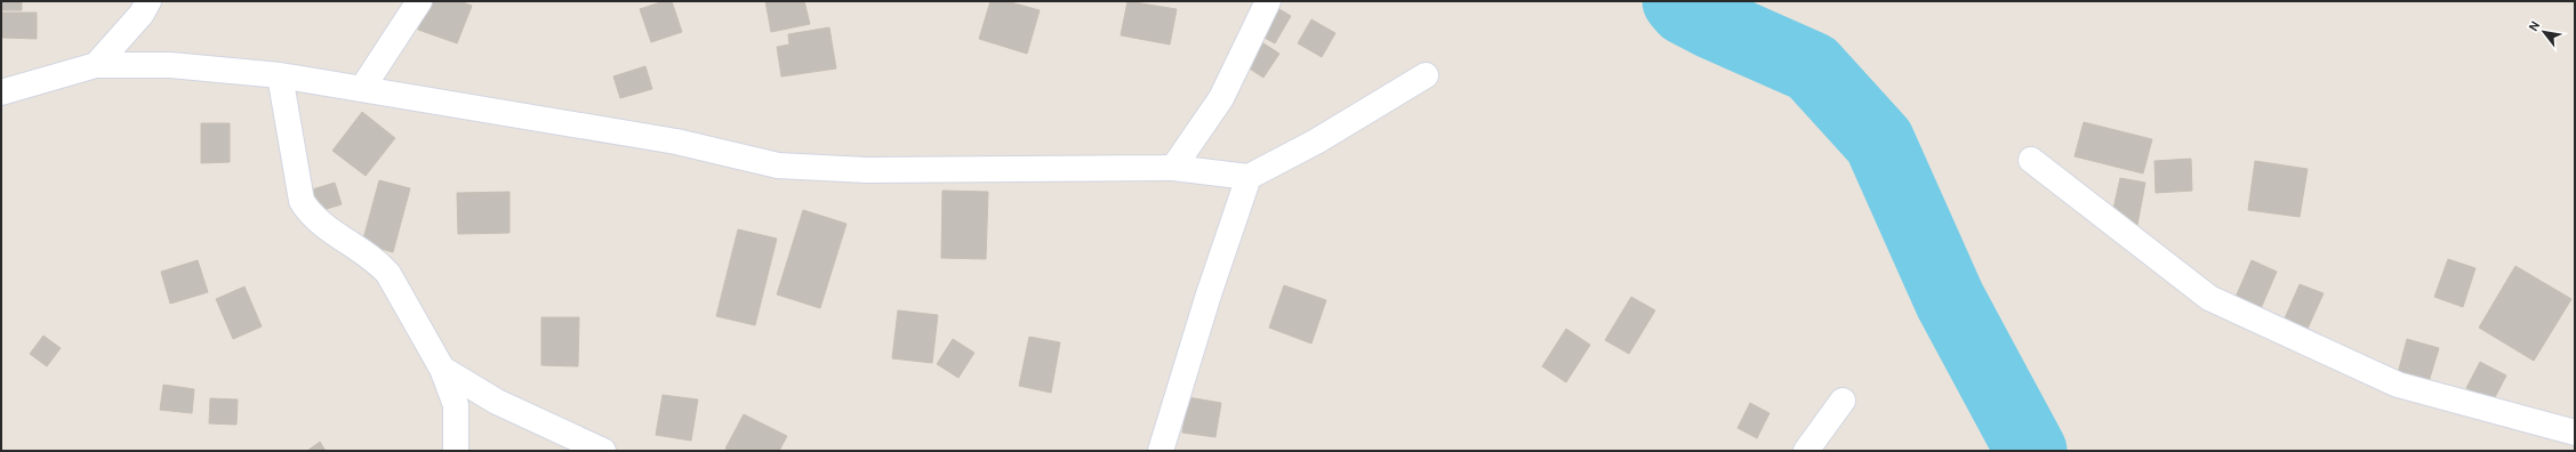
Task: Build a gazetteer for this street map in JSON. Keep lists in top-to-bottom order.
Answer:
{
  "north": "top left"
}
